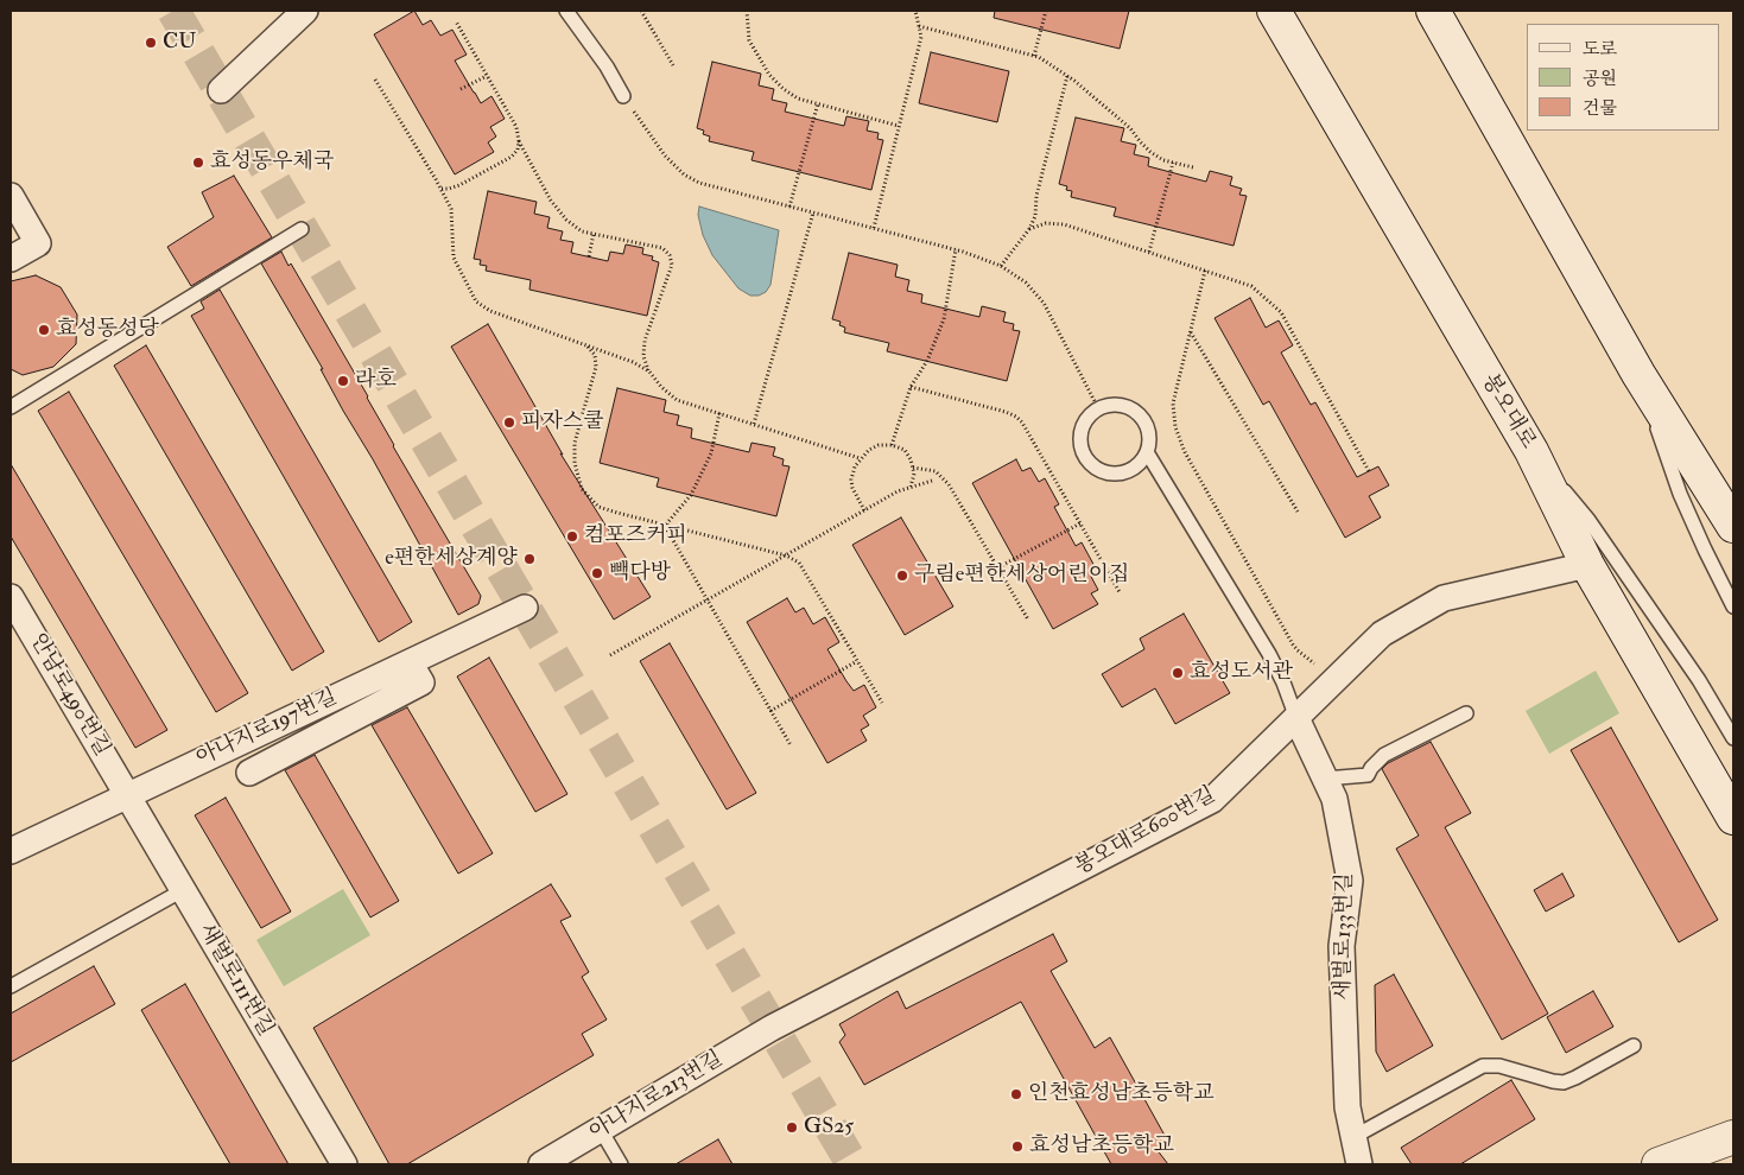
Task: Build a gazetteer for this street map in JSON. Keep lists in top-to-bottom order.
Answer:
{
  "streets": {
    "main road": ["봉오대로"],
    "street": [
      "안남로490번길",
      "아나지로197번길",
      "봉오대로600번길",
      "새벌로133번길",
      "새벌로111번길",
      "아나지로213번길"
    ]
  },
  "crossings": [
    ["봉오대로", "봉오대로600번길"],
    ["안남로490번길", "아나지로197번길"],
    ["안남로490번길", "새벌로111번길"],
    ["아나지로197번길", "새벌로111번길"],
    ["봉오대로600번길", "새벌로133번길"],
    ["봉오대로600번길", "아나지로213번길"]
  ],
  "places": [
    "CU",
    "효성동우체국",
    "효성동성당",
    "라호",
    "피자스쿨",
    "컴포즈커피",
    "e편한세상계양",
    "빽다방",
    "구림e편한세상어린이집",
    "효성도서관",
    "인천효성남초등학교",
    "GS25",
    "효성남초등학교"
  ],
  "legend": ["도로", "공원", "건물"]
}
